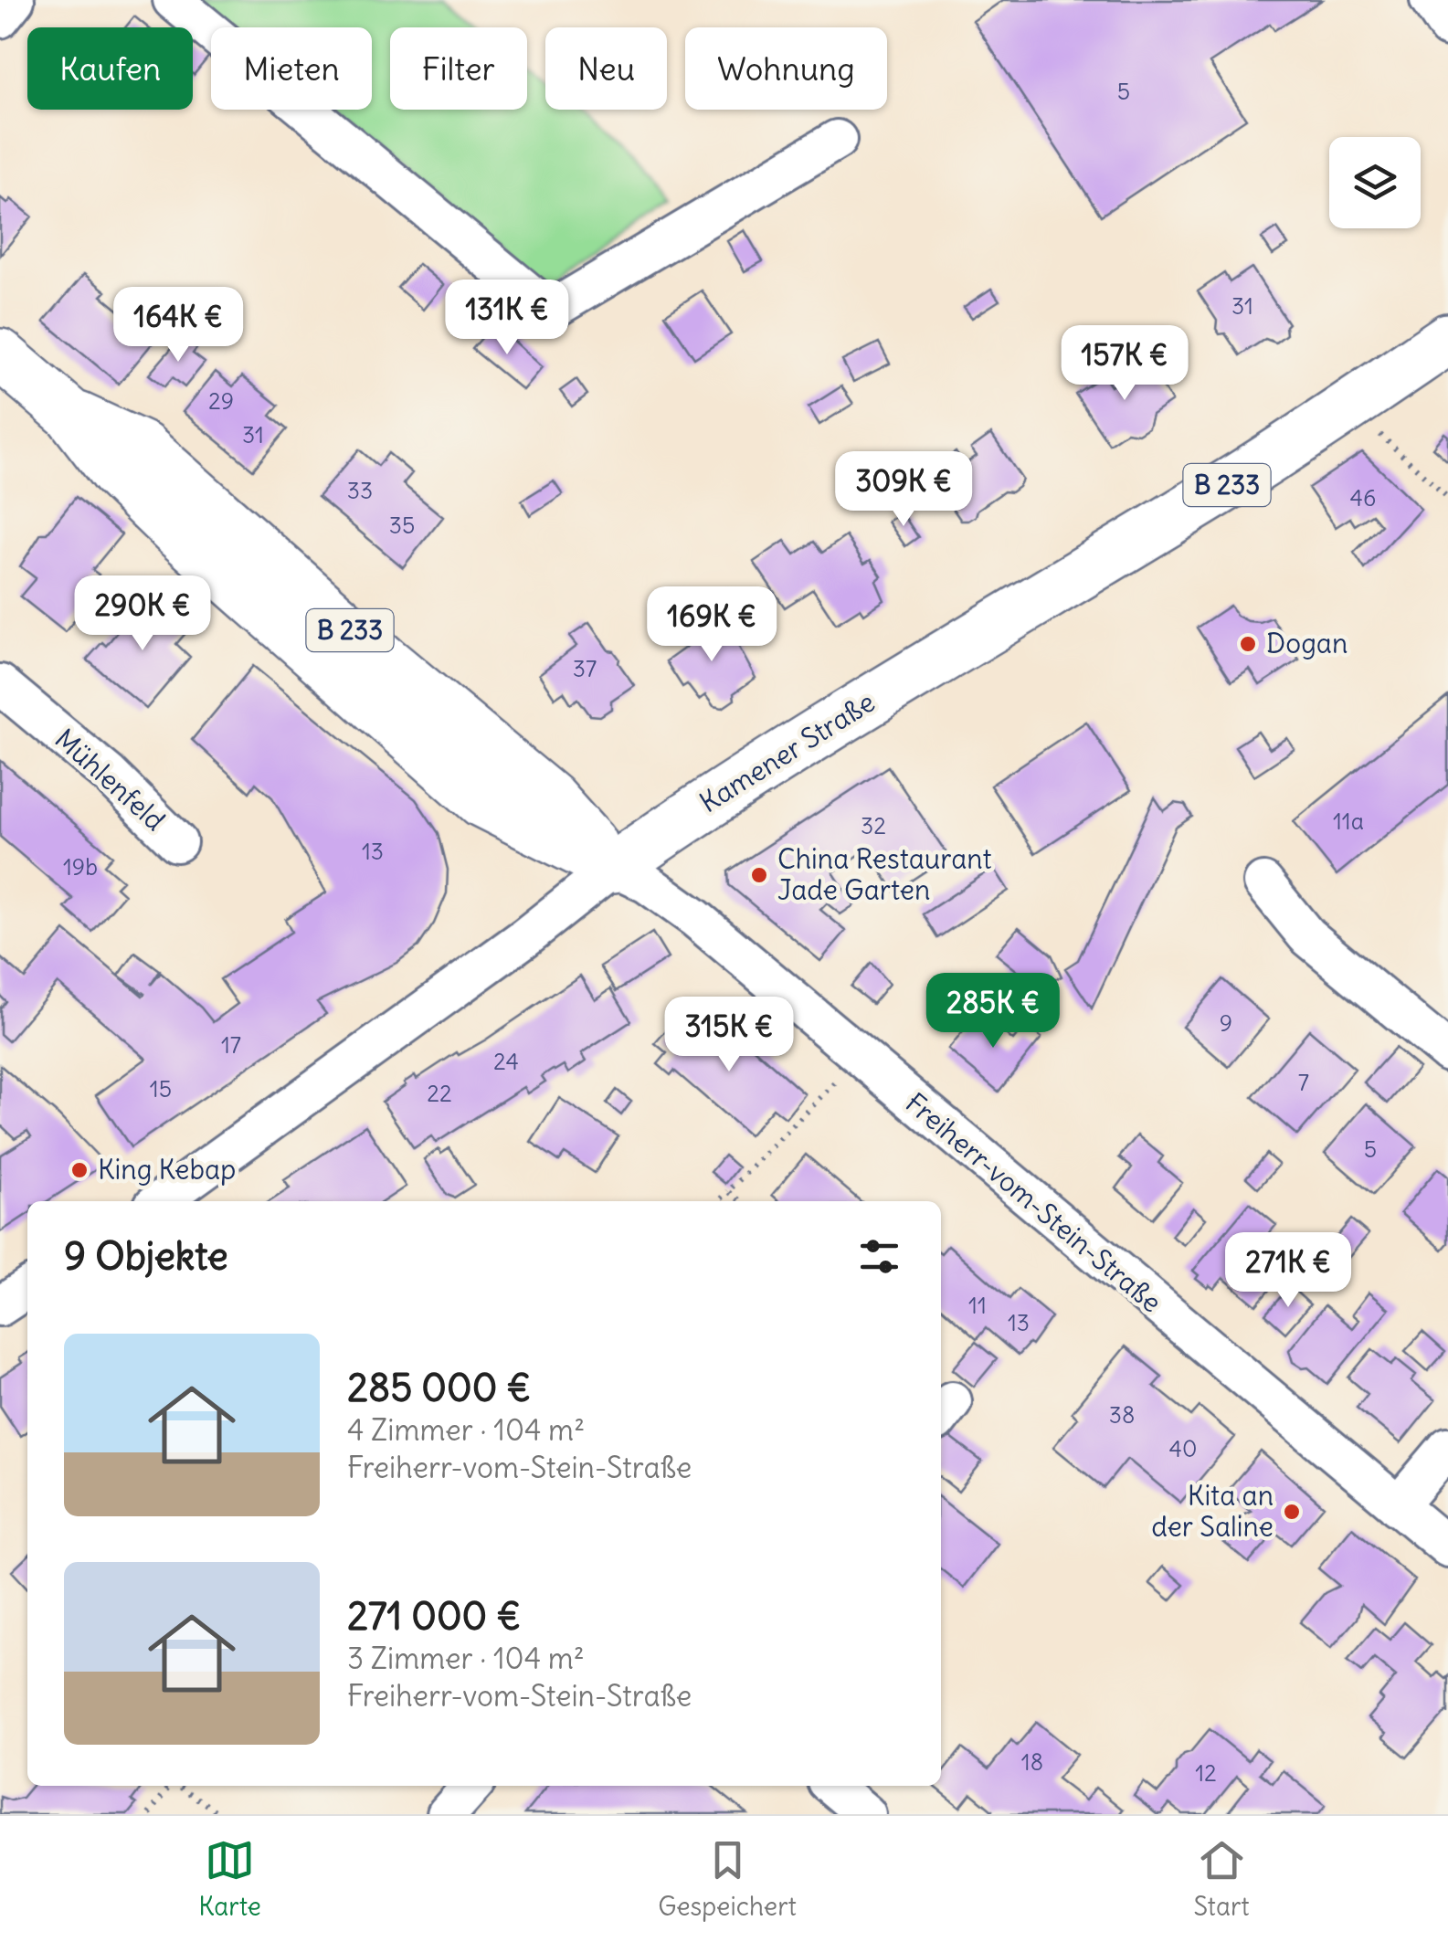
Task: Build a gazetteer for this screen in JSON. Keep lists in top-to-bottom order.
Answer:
{
  "streets": {
    "main road": ["B 233", "Kamener Straße", "Freiherr-vom-Stein-Straße"],
    "street": ["Mühlenfeld"]
  },
  "crossings": [
    ["Kamener Straße", "Freiherr-vom-Stein-Straße"]
  ],
  "places": [
    "Dogan",
    "China Restaurant Jade Garten",
    "King Kebap",
    "Kita an der Saline"
  ],
  "house_numbers": [
    "5",
    "31",
    "29",
    "31",
    "33",
    "46",
    "35",
    "37",
    "11a",
    "32",
    "13",
    "19b",
    "9",
    "17",
    "24",
    "7",
    "15",
    "22",
    "5",
    "11",
    "13",
    "38",
    "40",
    "18",
    "12"
  ],
  "page": {
    "chip": [
      "Kaufen",
      "Mieten",
      "Filter",
      "Neu",
      "Wohnung"
    ],
    "price": [
      "131K €",
      "164K €",
      "157K €",
      "309K €",
      "290K €",
      "169K €",
      "285K €",
      "315K €",
      "271K €"
    ],
    "heading": "9 Objekte",
    "list": [
      {
        "name": "285 000 €",
        "note": "4 Zimmer · 104 m² · Freiherr-vom-Stein-Straße"
      },
      {
        "name": "271 000 €",
        "note": "3 Zimmer · 104 m² · Freiherr-vom-Stein-Straße"
      }
    ],
    "tabs": ["Karte", "Gespeichert", "Start"]
  }
}
